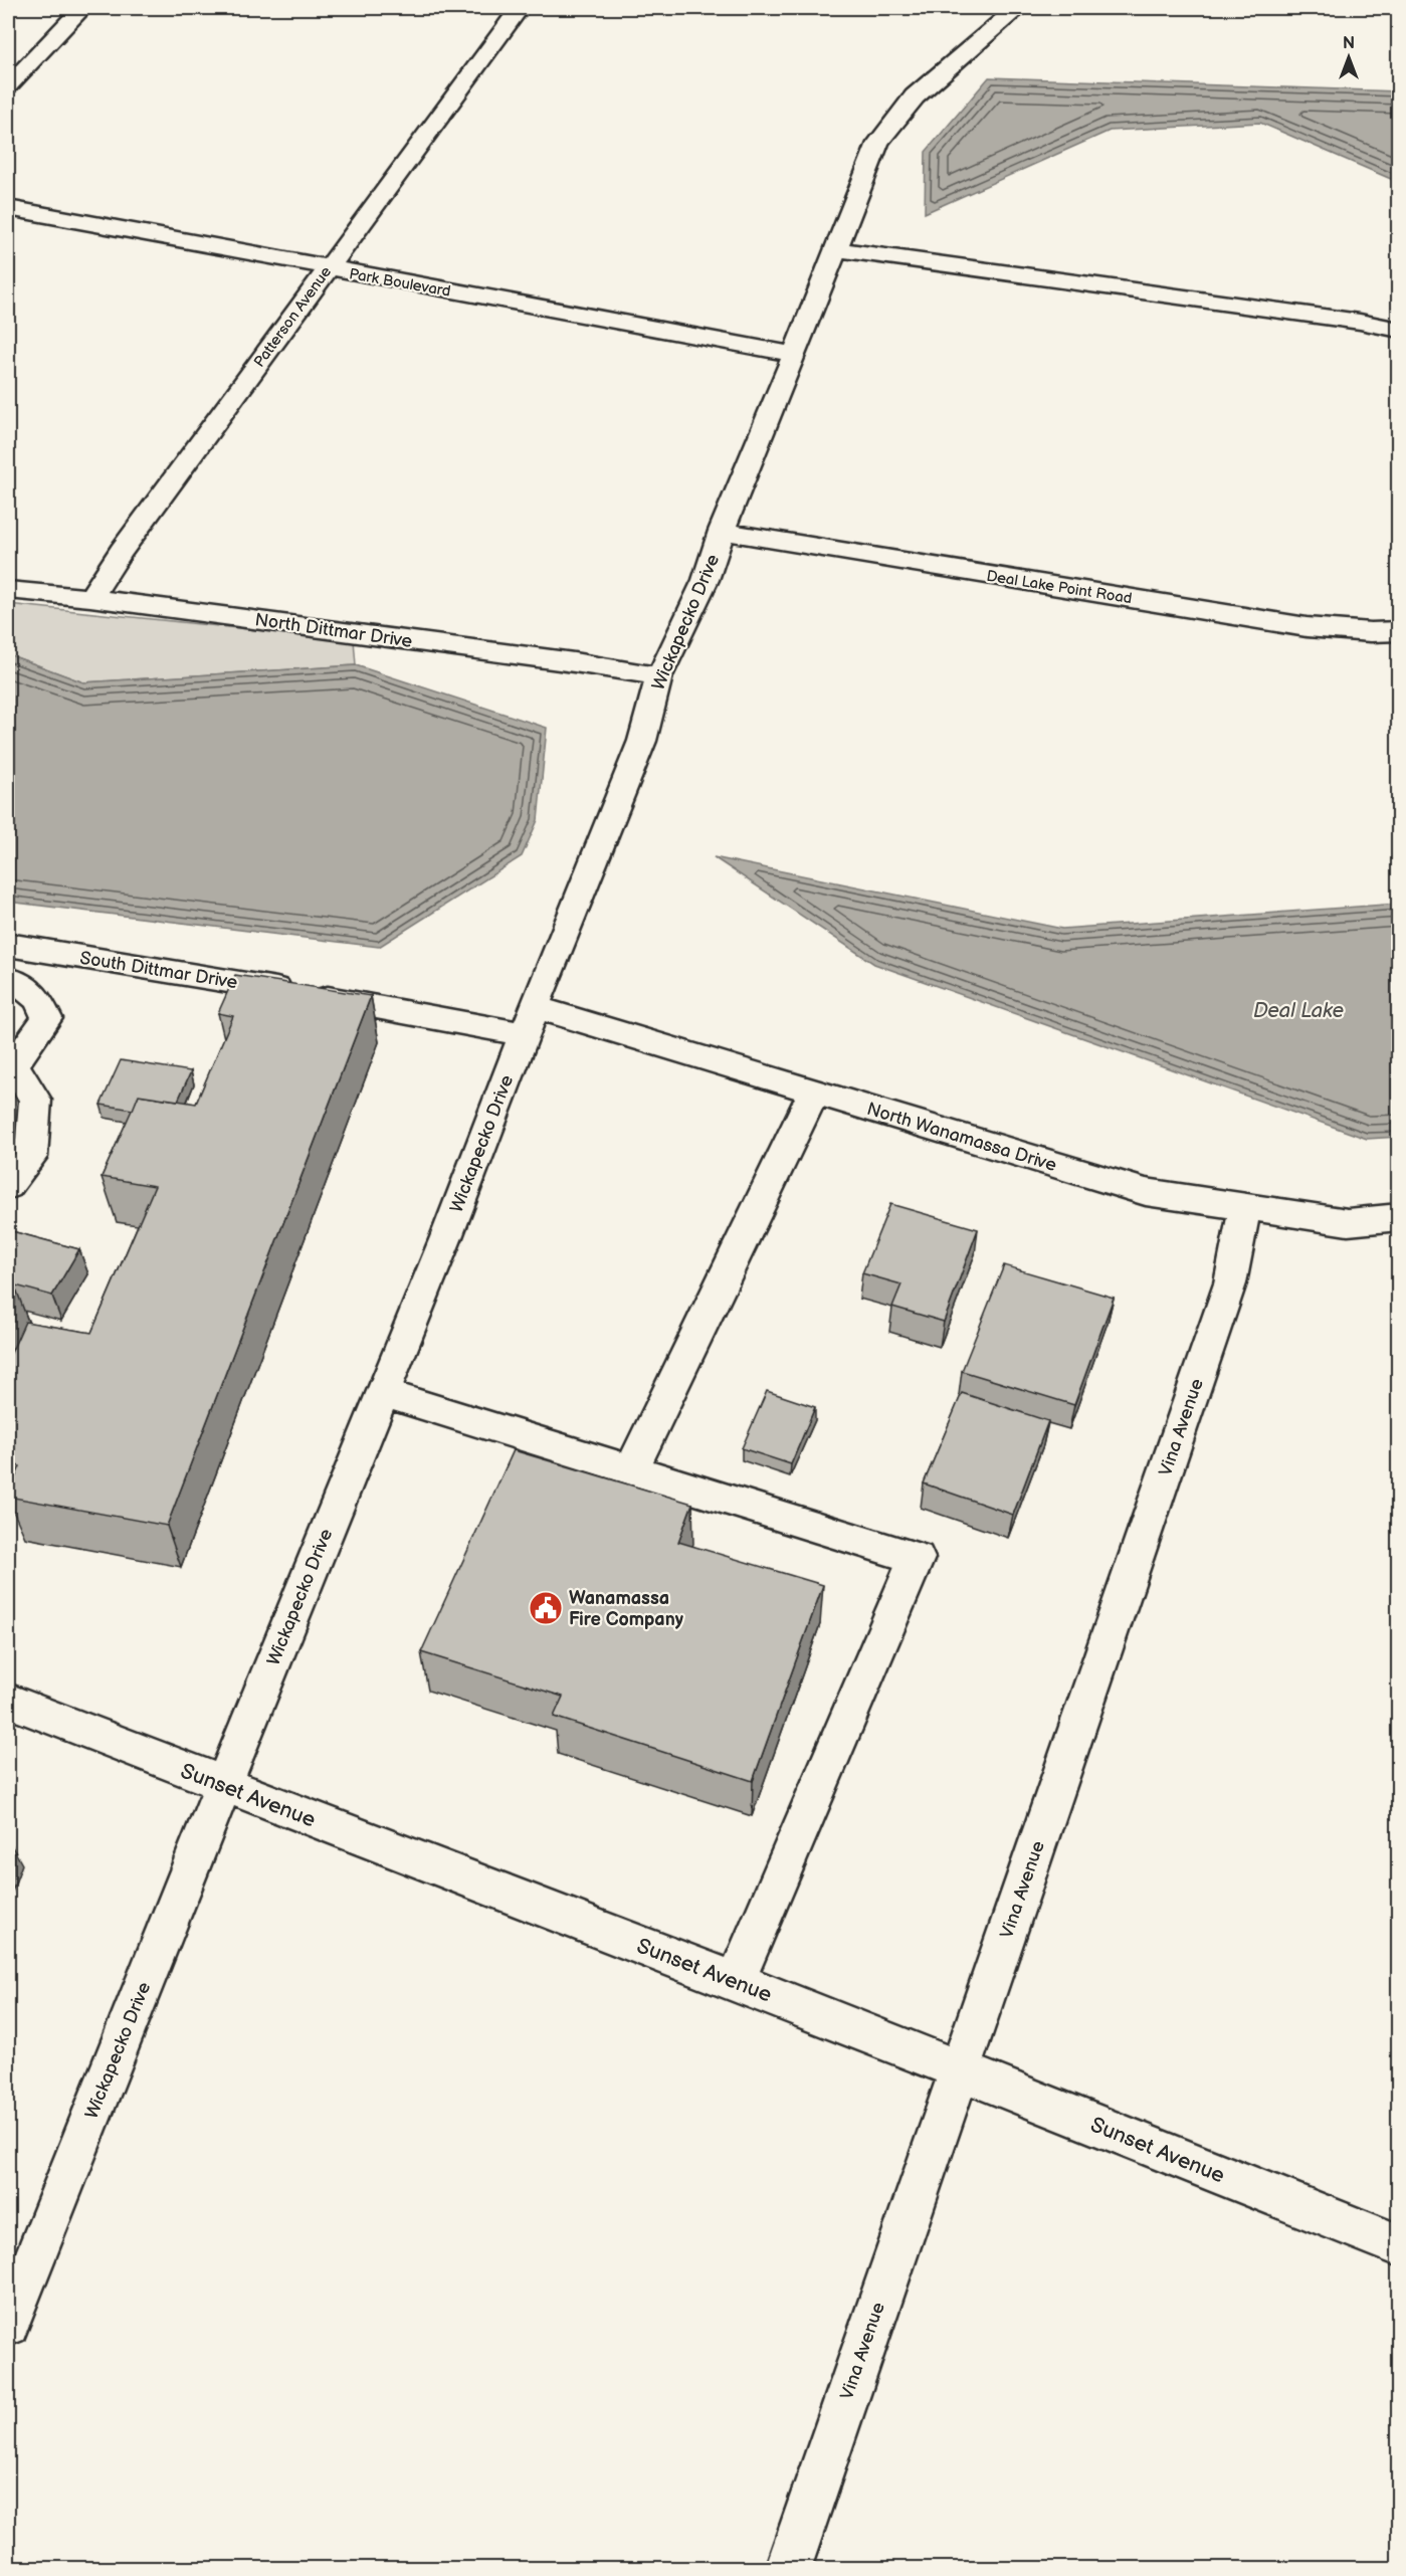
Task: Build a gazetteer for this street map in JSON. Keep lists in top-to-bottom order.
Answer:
{
  "streets": {
    "street": [
      "Park Boulevard",
      "Patterson Avenue",
      "Deal Lake Point Road",
      "Wickapecko Drive",
      "North Dittmar Drive",
      "South Dittmar Drive",
      "North Wanamassa Drive",
      "Vina Avenue",
      "Sunset Avenue"
    ]
  },
  "crossings": [
    ["Park Boulevard", "Patterson Avenue"],
    ["Park Boulevard", "Wickapecko Drive"],
    ["Patterson Avenue", "North Dittmar Drive"],
    ["Deal Lake Point Road", "Wickapecko Drive"],
    ["Wickapecko Drive", "North Dittmar Drive"],
    ["Wickapecko Drive", "South Dittmar Drive"],
    ["Wickapecko Drive", "North Wanamassa Drive"],
    ["Wickapecko Drive", "Sunset Avenue"],
    ["South Dittmar Drive", "North Wanamassa Drive"],
    ["North Wanamassa Drive", "Vina Avenue"],
    ["Vina Avenue", "Sunset Avenue"]
  ],
  "water": ["Deal Lake"],
  "places": {
    "public building": ["Wanamassa Fire Company"]
  },
  "north": "top"
}
